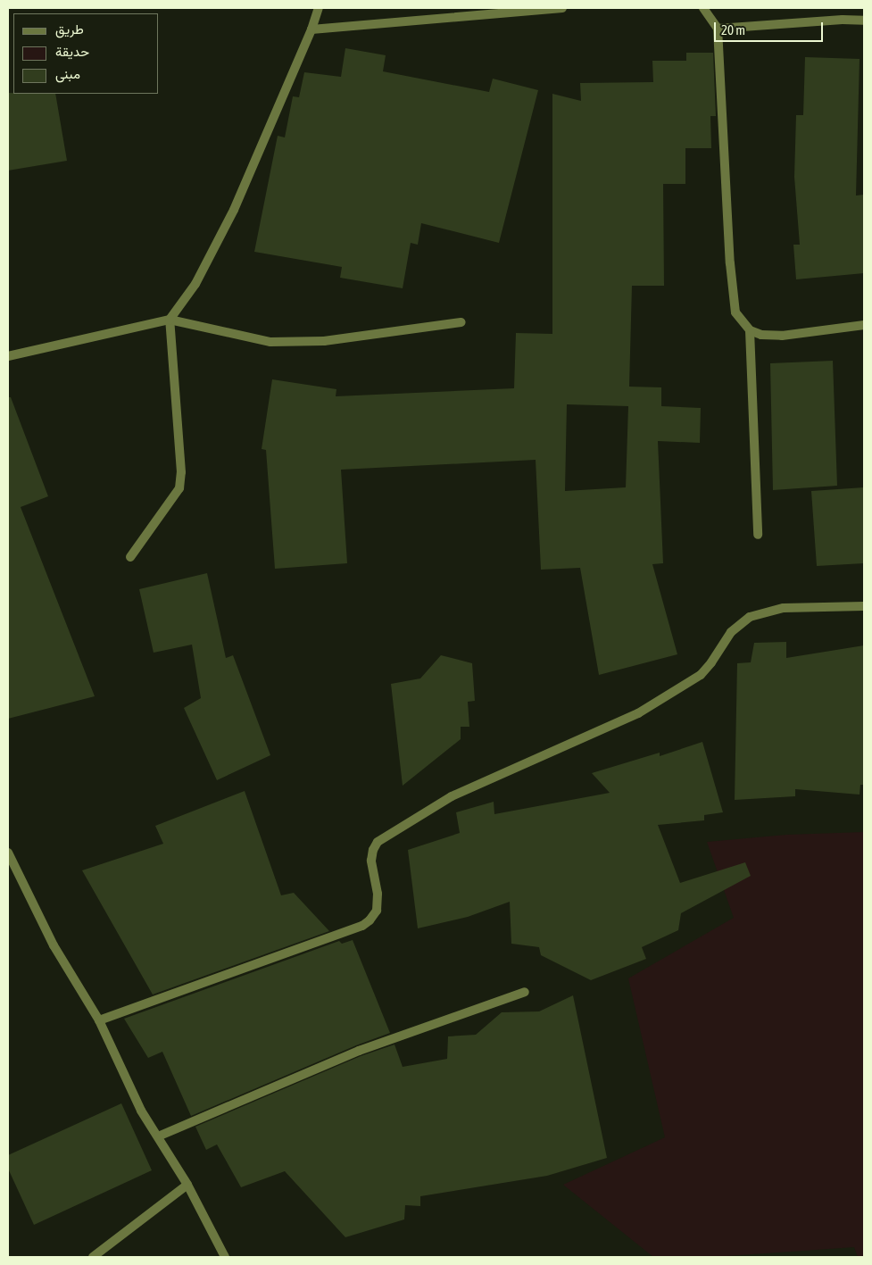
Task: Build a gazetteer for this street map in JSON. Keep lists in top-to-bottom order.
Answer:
{
  "legend": ["طريق", "حديقة", "مبنى"],
  "scale_bar": "20 m"
}
